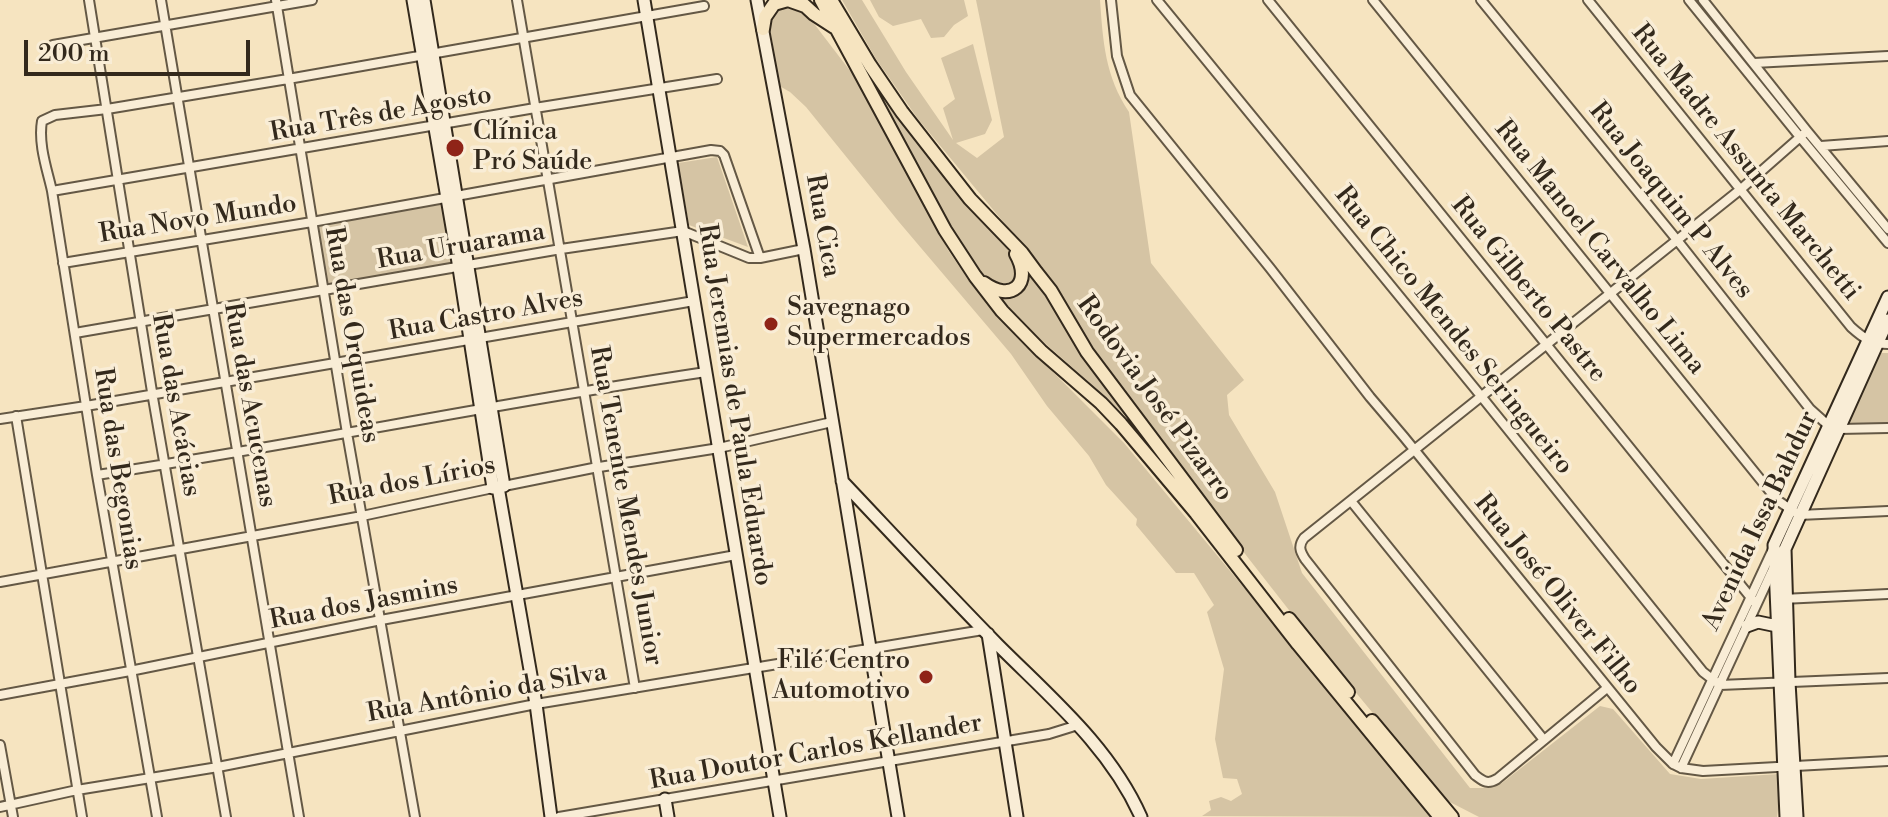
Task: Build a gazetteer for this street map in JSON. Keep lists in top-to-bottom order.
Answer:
{
  "streets": {
    "main road": ["Rodovia José Pizarro"],
    "street": [
      "Rua Três de Agosto",
      "Rua Madre Assunta Marchetti",
      "Rua Joaquim P Alves",
      "Rua Novo Mundo",
      "Rua Cica",
      "Rua Uruarama",
      "Rua Manoel Carvalho Lima",
      "Rua Gilberto Pastre",
      "Rua Castro Alves",
      "Rua Chico Mendes Seringueiro",
      "Rua das Orquideas",
      "Rua das Acácias",
      "Rua das Acucenas",
      "Rua Jeremias de Paula Eduardo",
      "Rua das Begonias",
      "Rua dos Lírios",
      "Rua Tenente Mendes Junior",
      "Avenida Issa Bahdur",
      "Rua José Oliver Filho",
      "Rua dos Jasmins",
      "Rua Antônio da Silva",
      "Rua Doutor Carlos Kellander"
    ]
  },
  "crossings": [
    ["Rua Três de Agosto", "Rua das Orquideas"],
    ["Rua Três de Agosto", "Rua das Acácias"],
    ["Rua Três de Agosto", "Rua das Acucenas"],
    ["Rua Três de Agosto", "Rua Jeremias de Paula Eduardo"],
    ["Rua Três de Agosto", "Rua das Begonias"],
    ["Rua Três de Agosto", "Rua Tenente Mendes Junior"],
    ["Rua Novo Mundo", "Rua das Orquideas"],
    ["Rua Novo Mundo", "Rua das Acácias"],
    ["Rua Novo Mundo", "Rua das Acucenas"],
    ["Rua Novo Mundo", "Rua Jeremias de Paula Eduardo"],
    ["Rua Novo Mundo", "Rua das Begonias"],
    ["Rua Novo Mundo", "Rua Tenente Mendes Junior"],
    ["Rua Cica", "Rua dos Lírios"],
    ["Rua Cica", "Rua Antônio da Silva"],
    ["Rua Cica", "Rua Doutor Carlos Kellander"],
    ["Rua Uruarama", "Rua das Orquideas"],
    ["Rua Uruarama", "Rua das Acácias"],
    ["Rua Uruarama", "Rua das Acucenas"],
    ["Rua Uruarama", "Rua Jeremias de Paula Eduardo"],
    ["Rua Uruarama", "Rua das Begonias"],
    ["Rua Uruarama", "Rua Tenente Mendes Junior"],
    ["Rua Gilberto Pastre", "Avenida Issa Bahdur"],
    ["Rua Castro Alves", "Rua das Orquideas"],
    ["Rua Castro Alves", "Rua das Acácias"],
    ["Rua Castro Alves", "Rua das Acucenas"],
    ["Rua Castro Alves", "Rua Jeremias de Paula Eduardo"],
    ["Rua Castro Alves", "Rua das Begonias"],
    ["Rua Castro Alves", "Rua Tenente Mendes Junior"],
    ["Rua Chico Mendes Seringueiro", "Avenida Issa Bahdur"],
    ["Rua das Orquideas", "Rua dos Lírios"],
    ["Rua das Orquideas", "Rua dos Jasmins"],
    ["Rua das Orquideas", "Rua Antônio da Silva"],
    ["Rua das Acácias", "Rua das Begonias"],
    ["Rua das Acácias", "Rua dos Lírios"],
    ["Rua das Acácias", "Rua dos Jasmins"],
    ["Rua das Acácias", "Rua Antônio da Silva"],
    ["Rua das Acucenas", "Rua dos Lírios"],
    ["Rua das Acucenas", "Rua dos Jasmins"],
    ["Rua das Acucenas", "Rua Antônio da Silva"],
    ["Rua Jeremias de Paula Eduardo", "Rua dos Lírios"],
    ["Rua Jeremias de Paula Eduardo", "Rua dos Jasmins"],
    ["Rua Jeremias de Paula Eduardo", "Rua Antônio da Silva"],
    ["Rua Jeremias de Paula Eduardo", "Rua Doutor Carlos Kellander"],
    ["Rua das Begonias", "Rua dos Lírios"],
    ["Rua das Begonias", "Rua dos Jasmins"],
    ["Rua das Begonias", "Rua Antônio da Silva"],
    ["Rua dos Lírios", "Rua Tenente Mendes Junior"],
    ["Rua Tenente Mendes Junior", "Rua dos Jasmins"],
    ["Rua Tenente Mendes Junior", "Rua Antônio da Silva"],
    ["Avenida Issa Bahdur", "Rua José Oliver Filho"]
  ],
  "places": ["Clínica Pró Saúde", "Savegnago Supermercados", "Filé Centro Automotivo"],
  "scale_bar": "200 m"
}
